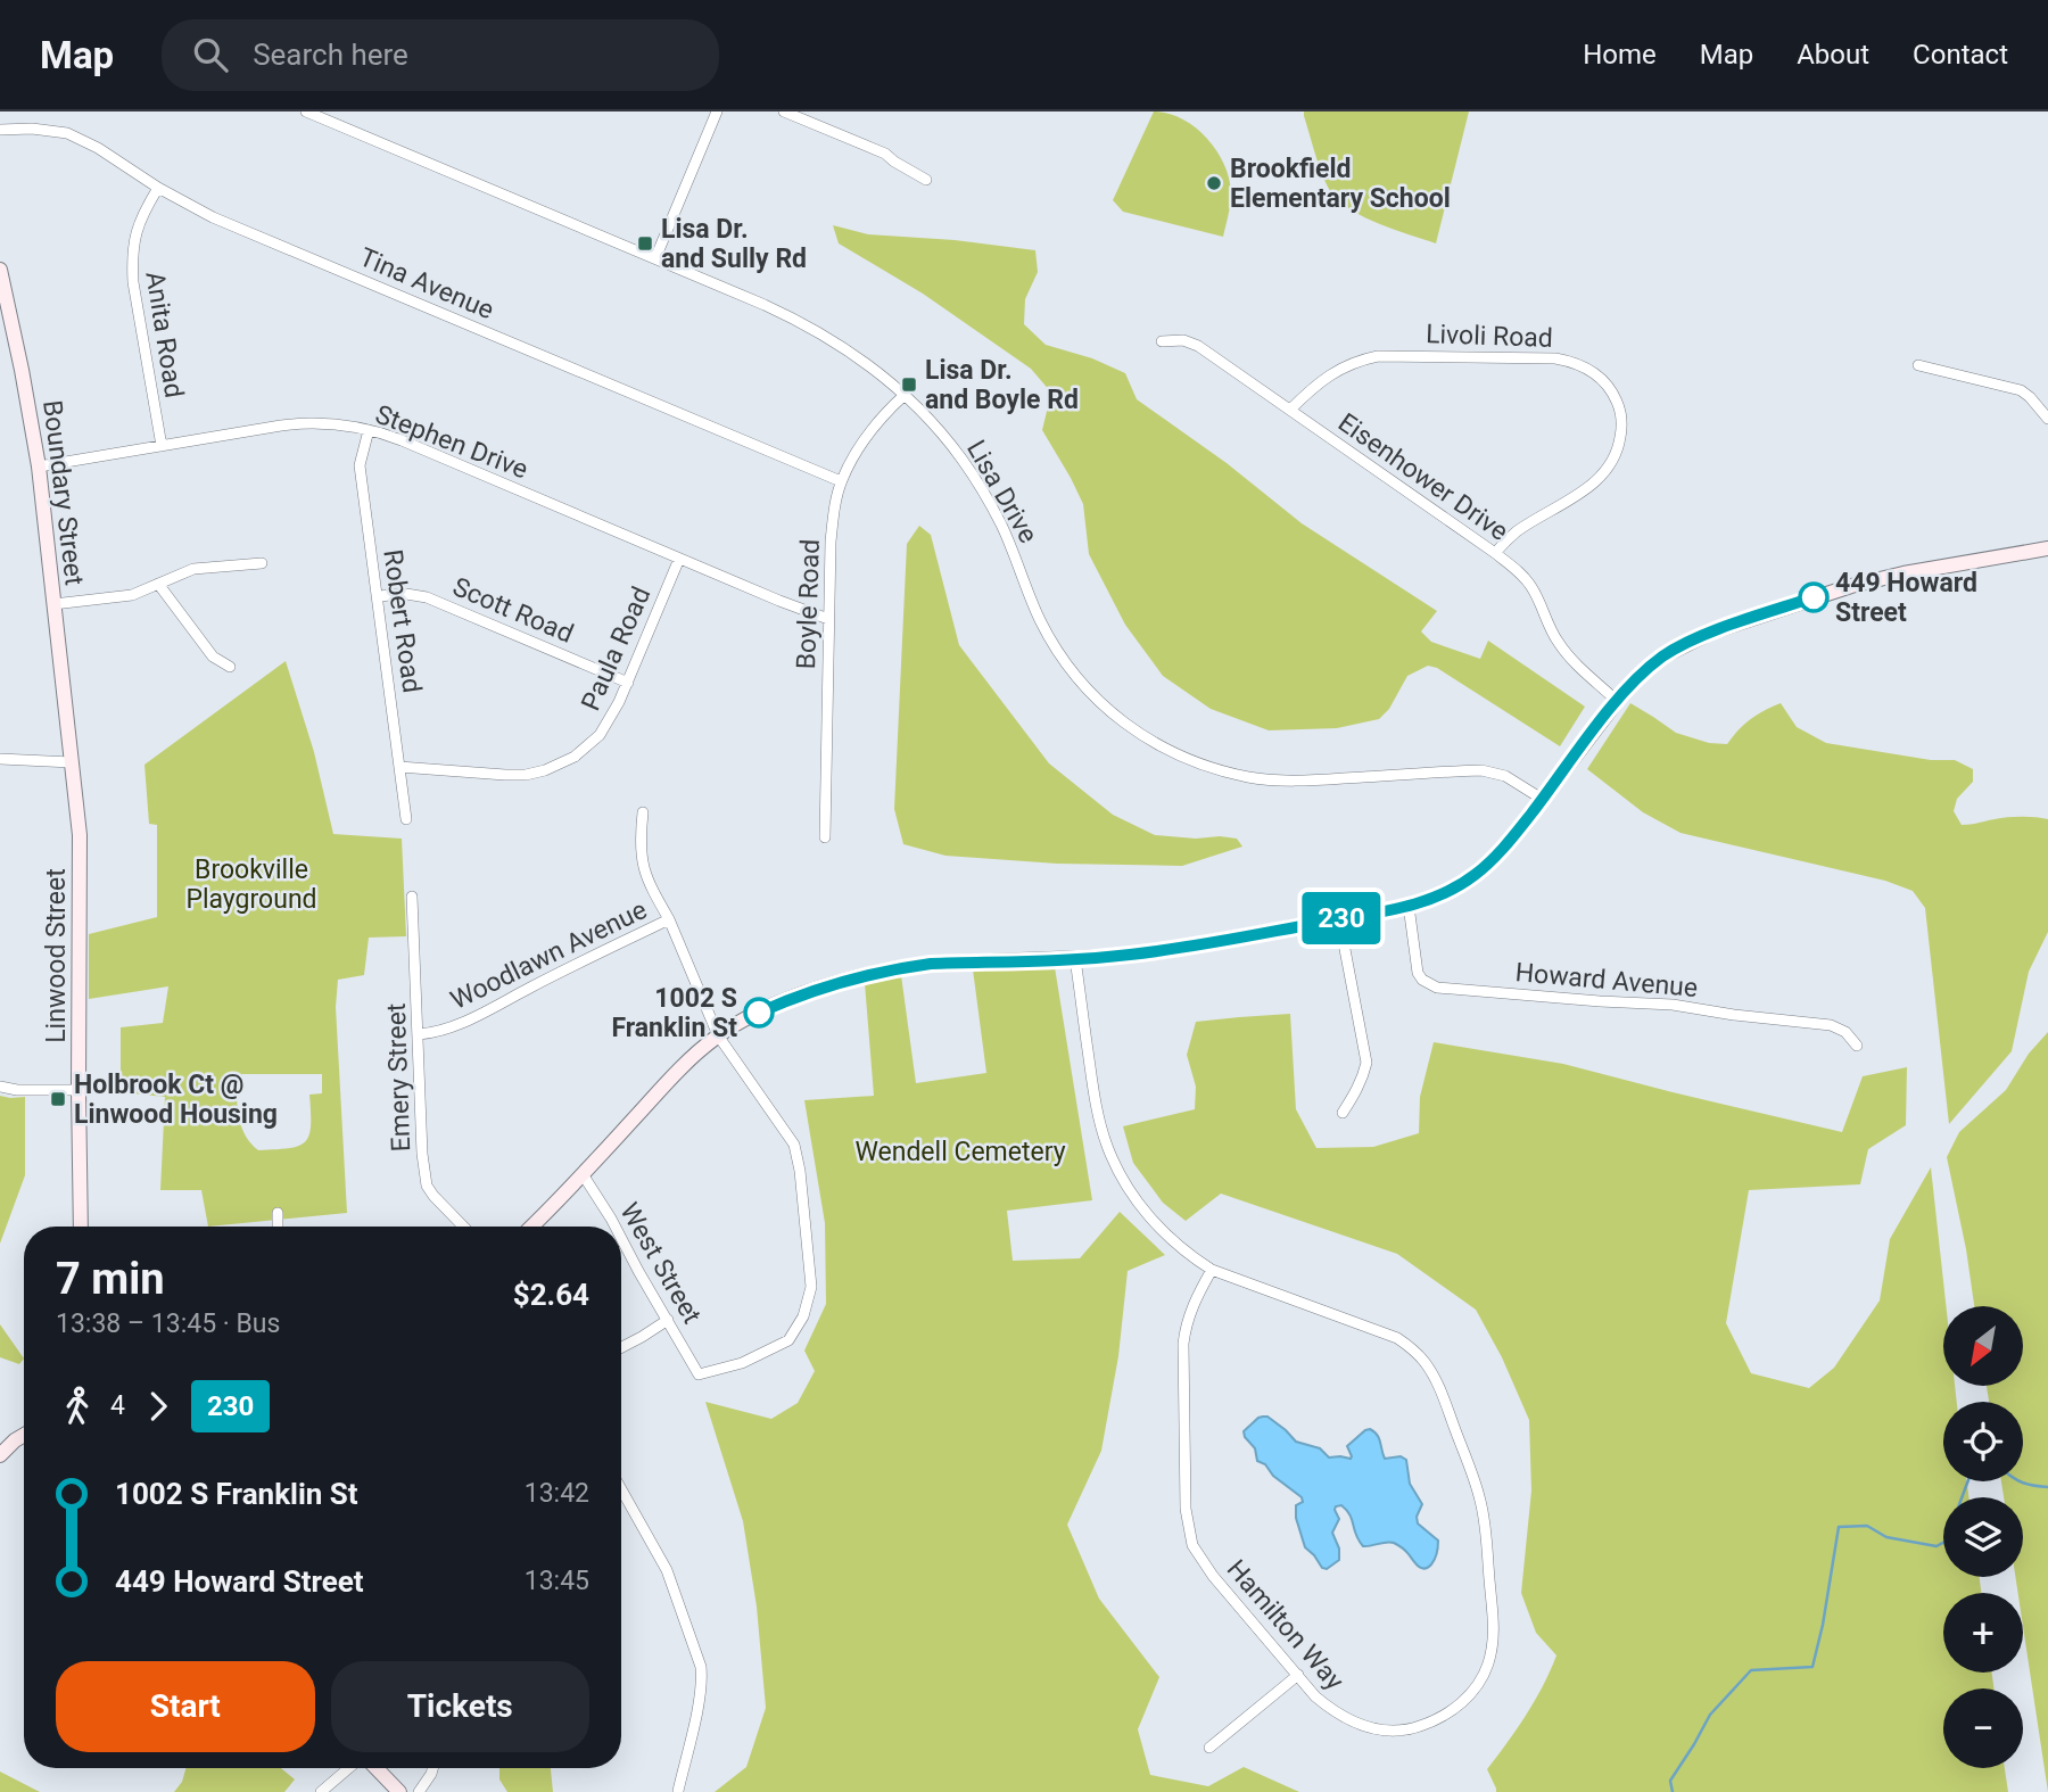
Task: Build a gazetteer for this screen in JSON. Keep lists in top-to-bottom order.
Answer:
{
  "streets": {
    "main road": ["Boundary Street", "Linwood Street"],
    "street": [
      "Tina Avenue",
      "Anita Road",
      "Livoli Road",
      "Stephen Drive",
      "Eisenhower Drive",
      "Lisa Drive",
      "Boyle Road",
      "Scott Road",
      "Robert Road",
      "Paula Road",
      "Woodlawn Avenue",
      "Howard Avenue",
      "Emery Street",
      "West Street",
      "Hamilton Way"
    ]
  },
  "crossings": [
    ["Tina Avenue", "Anita Road"],
    ["Tina Avenue", "Boyle Road"],
    ["Anita Road", "Stephen Drive"],
    ["Livoli Road", "Eisenhower Drive"],
    ["Stephen Drive", "Boundary Street"],
    ["Stephen Drive", "Boyle Road"],
    ["Stephen Drive", "Robert Road"],
    ["Stephen Drive", "Paula Road"],
    ["Lisa Drive", "Boyle Road"],
    ["Boundary Street", "Linwood Street"],
    ["Scott Road", "Robert Road"],
    ["Scott Road", "Paula Road"],
    ["Robert Road", "Paula Road"],
    ["Woodlawn Avenue", "Emery Street"],
    ["Woodlawn Avenue", "West Street"]
  ],
  "parks": ["Brookville Playground", "Wendell Cemetery"],
  "places": {
    "other": ["Brookfield Elementary School", "449 Howard Street", "1002 S Franklin St"],
    "transit": ["Lisa Dr. and Sully Rd", "Lisa Dr. and Boyle Rd", "Holbrook Ct @ Linwood Housing"]
  },
  "lines": ["bus line 230"],
  "north": "bottom left",
  "page": {
    "header": "Map",
    "search": "Search here",
    "nav": [
      "Home",
      "Map",
      "About",
      "Contact"
    ],
    "on_map": "230",
    "heading": ["7 min", "13:38 – 13:45 · Bus", "$2.64"],
    "map_buttons": ["+", "−"],
    "legs": ["4", "230"],
    "list": [
      {
        "name": "1002 S Franklin St",
        "value": "13:42"
      },
      {
        "name": "449 Howard Street",
        "value": "13:45"
      }
    ],
    "buttons": ["Start", "Tickets"]
  }
}
